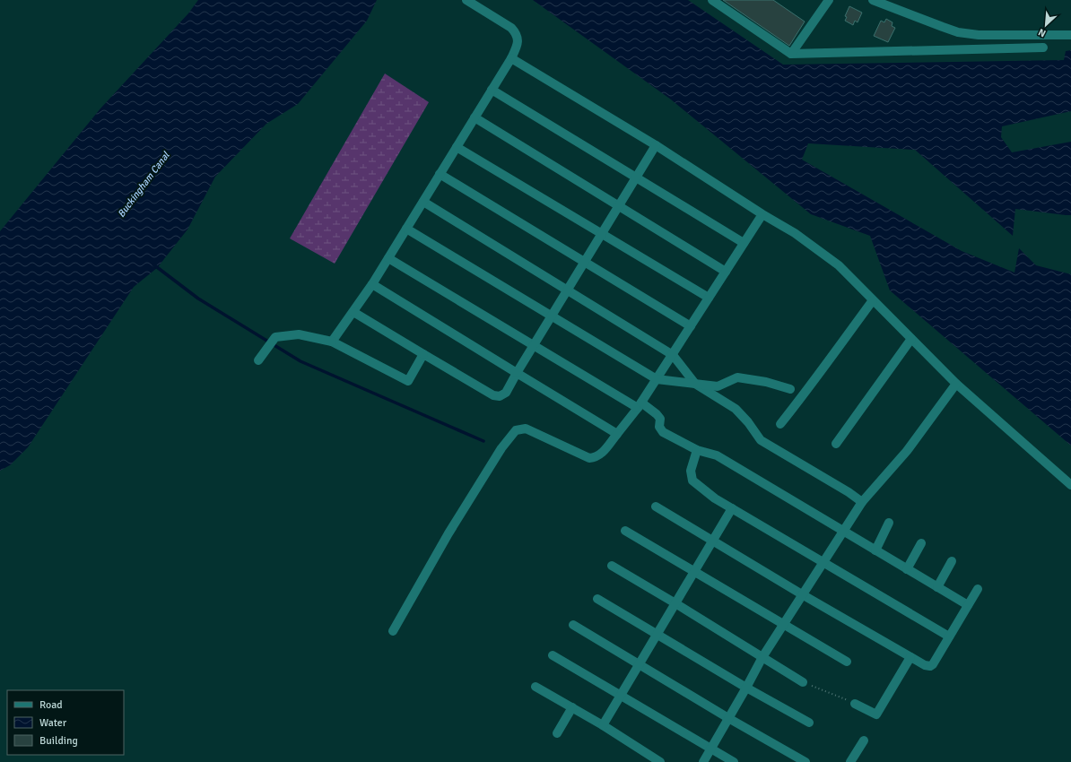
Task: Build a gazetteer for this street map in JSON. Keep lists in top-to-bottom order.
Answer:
{
  "water": ["Buckingham Canal"],
  "legend": ["Road", "Water", "Building"],
  "north": "bottom left"
}
